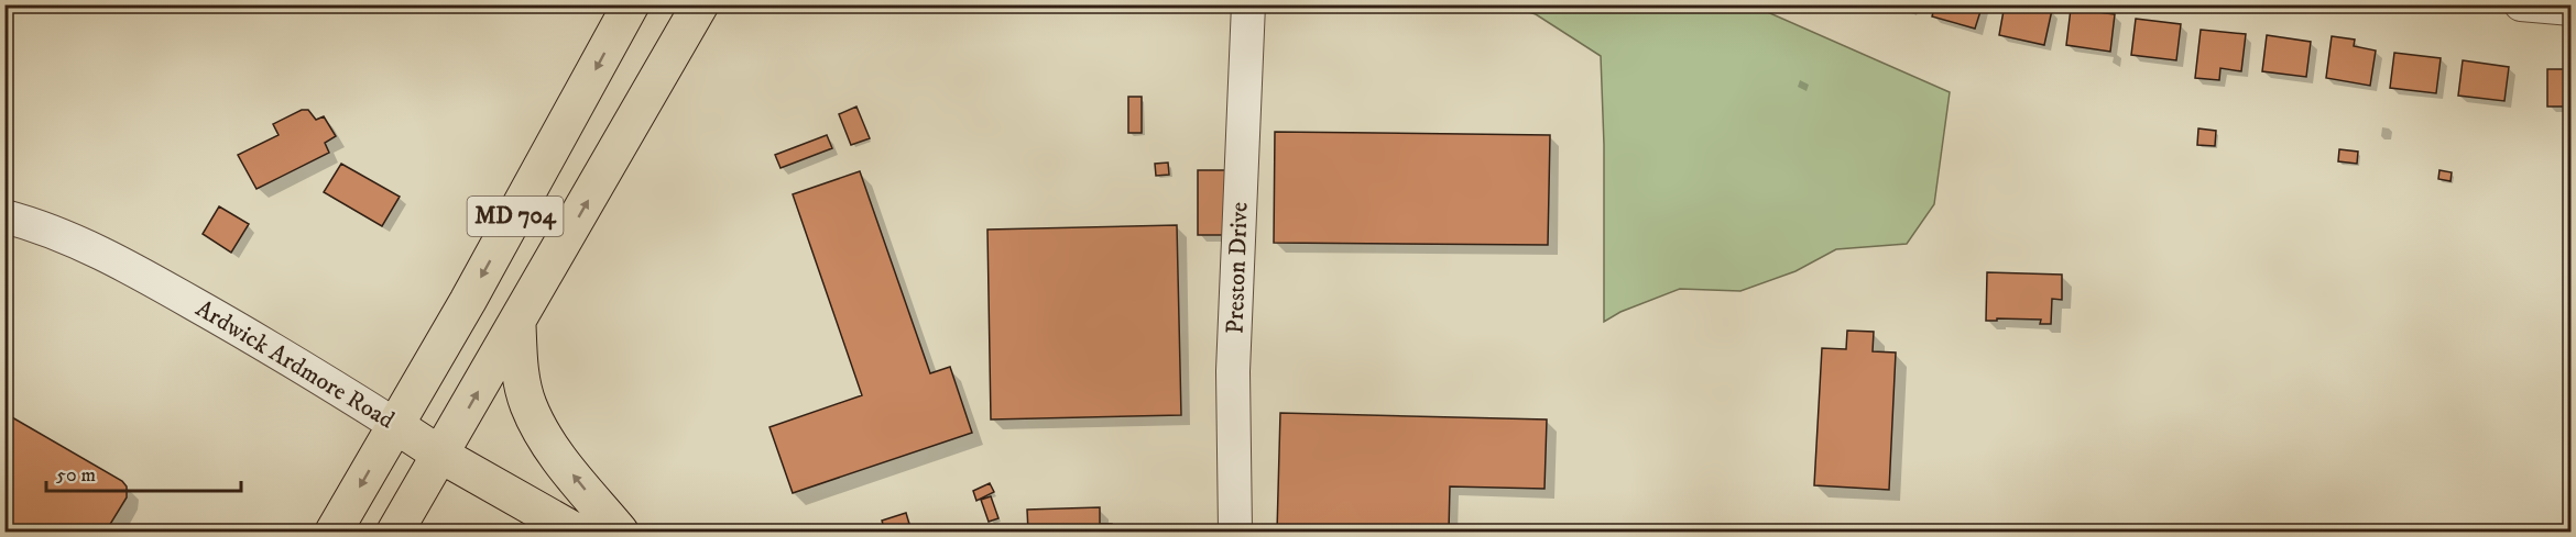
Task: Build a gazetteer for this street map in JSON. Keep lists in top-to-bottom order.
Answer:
{
  "streets": {
    "main road": ["MD 704", "Ardwick Ardmore Road"],
    "street": ["Preston Drive"]
  },
  "crossings": [
    ["MD 704", "Ardwick Ardmore Road"]
  ],
  "scale_bar": "50 m"
}
